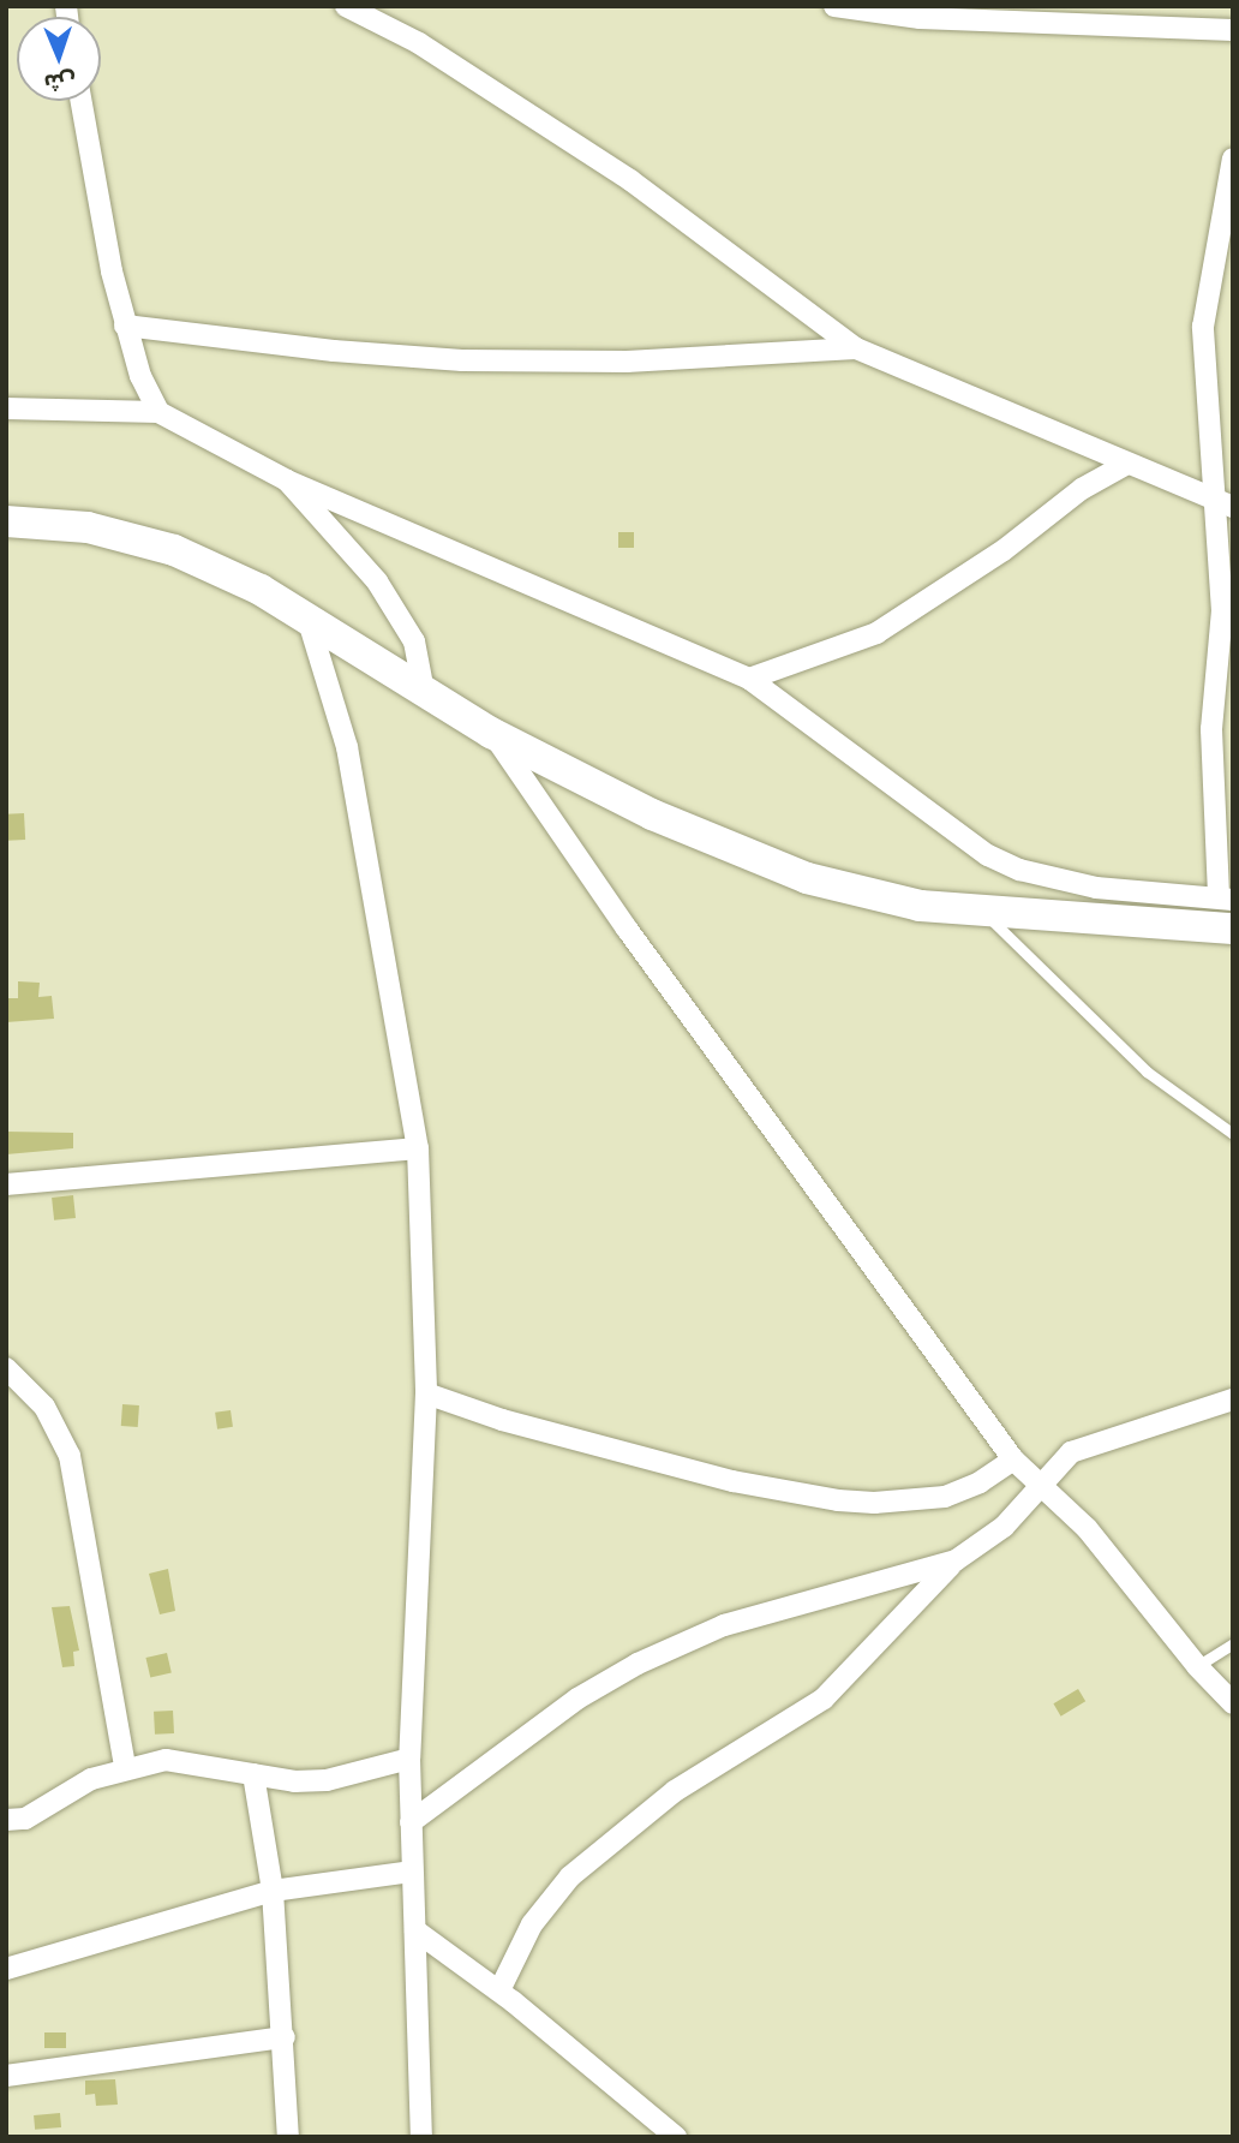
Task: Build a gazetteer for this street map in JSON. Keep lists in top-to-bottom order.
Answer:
{
  "north": "bottom"
}
